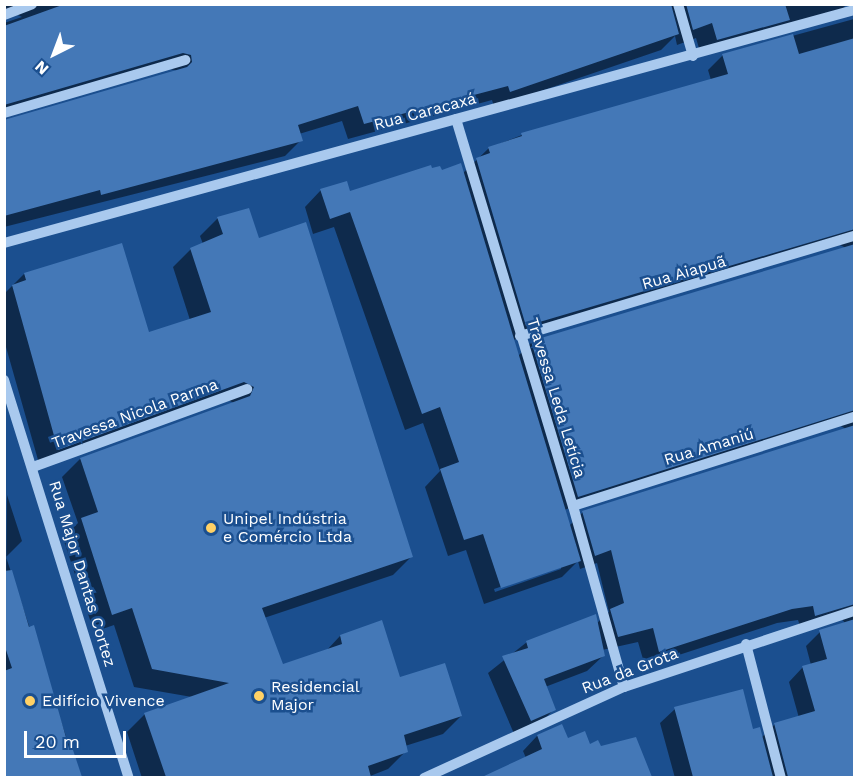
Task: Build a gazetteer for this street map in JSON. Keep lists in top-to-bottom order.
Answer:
{
  "streets": {
    "street": [
      "Rua Caracaxá",
      "Rua Aiapuã",
      "Travessa Leda Letícia",
      "Travessa Nicola Parma",
      "Rua Amaniú",
      "Rua Major Dantas Cortez",
      "Rua da Grota"
    ]
  },
  "crossings": [
    ["Rua Caracaxá", "Travessa Leda Letícia"],
    ["Rua Aiapuã", "Travessa Leda Letícia"],
    ["Travessa Leda Letícia", "Rua Amaniú"],
    ["Travessa Leda Letícia", "Rua da Grota"],
    ["Travessa Nicola Parma", "Rua Major Dantas Cortez"]
  ],
  "places": ["Unipel Indústria e Comércio Ltda", "Residencial Major", "Edifício Vivence"],
  "scale_bar": "20 m",
  "north": "bottom left"
}
